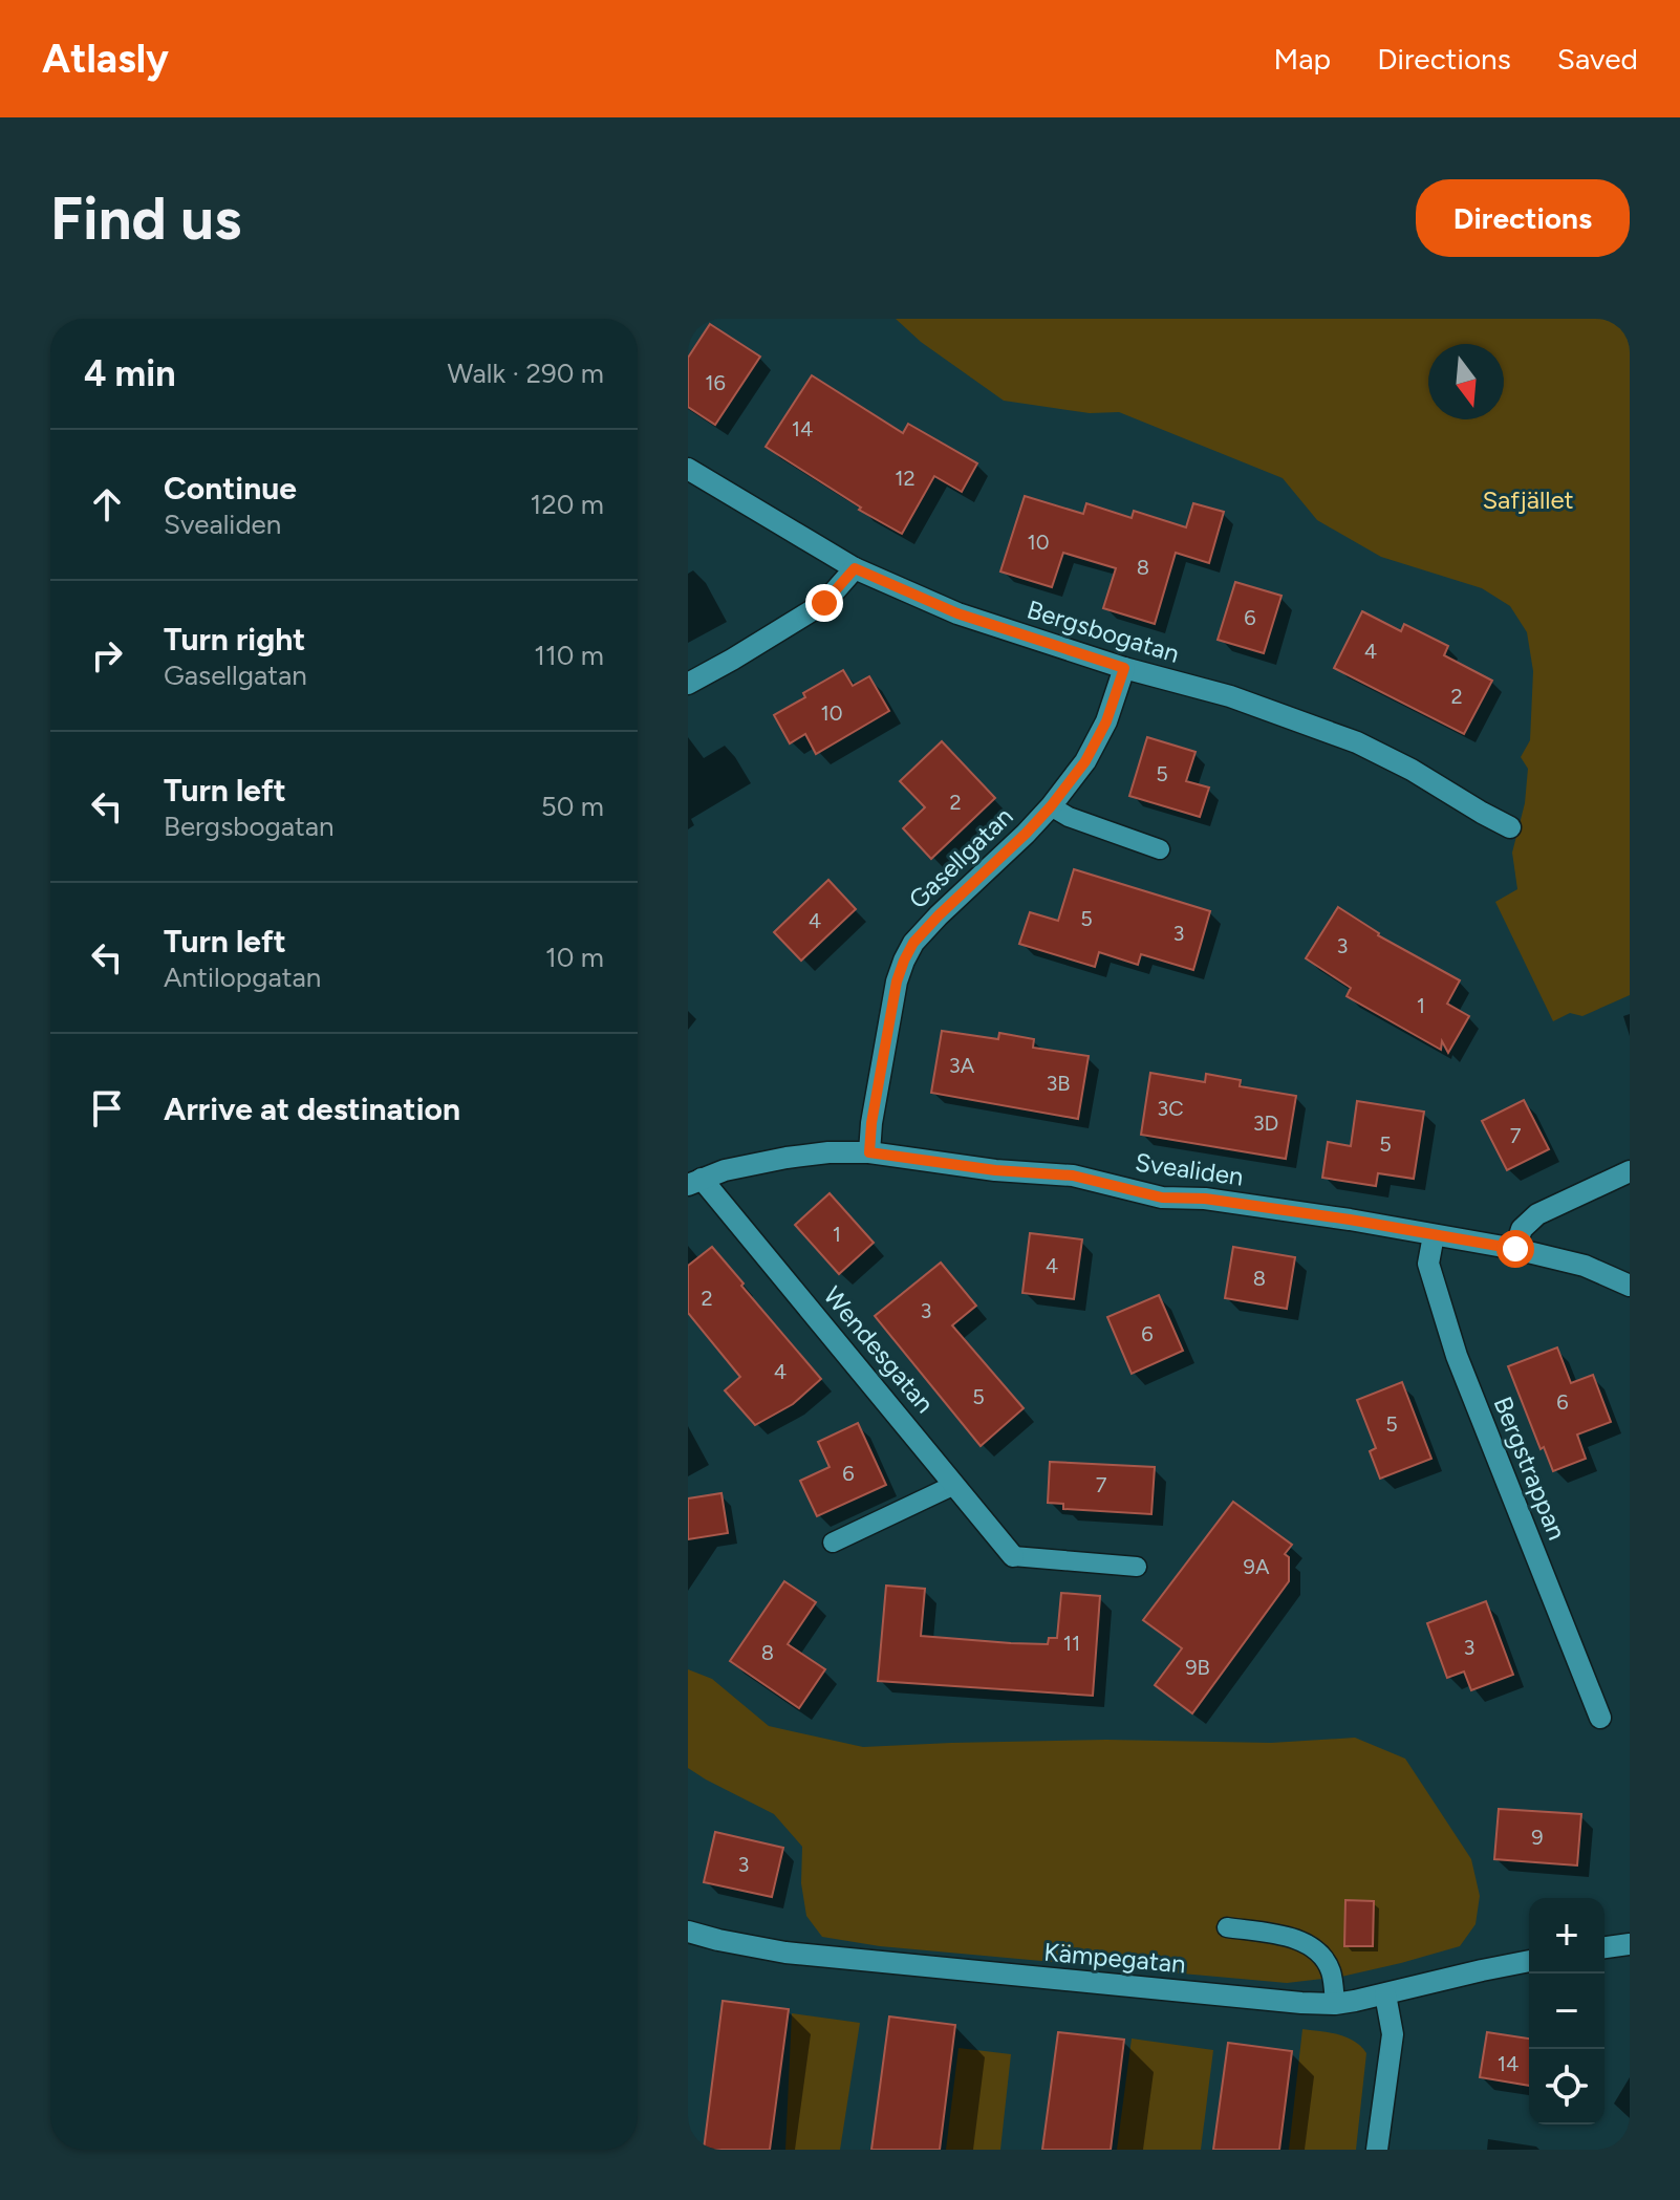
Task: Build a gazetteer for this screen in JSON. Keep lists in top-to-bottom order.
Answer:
{
  "streets": {
    "street": [
      "Bergsbogatan",
      "Gasellgatan",
      "Svealiden",
      "Wendesgatan",
      "Bergstrappan",
      "Kämpegatan"
    ]
  },
  "crossings": [
    ["Bergsbogatan", "Gasellgatan"],
    ["Gasellgatan", "Svealiden"],
    ["Svealiden", "Wendesgatan"],
    ["Svealiden", "Bergstrappan"]
  ],
  "parks": ["Safjället"],
  "house_numbers": [
    "16",
    "14",
    "12",
    "10",
    "8",
    "6",
    "4",
    "2",
    "10",
    "5",
    "2",
    "5",
    "4",
    "3",
    "3",
    "1",
    "3A",
    "3B",
    "3C",
    "3D",
    "7",
    "5",
    "1",
    "4",
    "8",
    "2",
    "3",
    "6",
    "4",
    "5",
    "6",
    "5",
    "6",
    "7",
    "9A",
    "11",
    "3",
    "8",
    "9B",
    "9",
    "3",
    "14"
  ],
  "north": "bottom",
  "page": {
    "header": "Atlasly",
    "nav": ["Map", "Directions", "Saved"],
    "buttons": "Directions",
    "title": "Find us",
    "heading": ["4 min", "Walk · 290 m"],
    "list": [
      ["Continue", "Svealiden", "120 m"],
      ["Turn right", "Gasellgatan", "110 m"],
      ["Turn left", "Bergsbogatan", "50 m"],
      ["Turn left", "Antilopgatan", "10 m"],
      "Arrive at destination"
    ],
    "map_buttons": ["+", "−"]
  }
}
